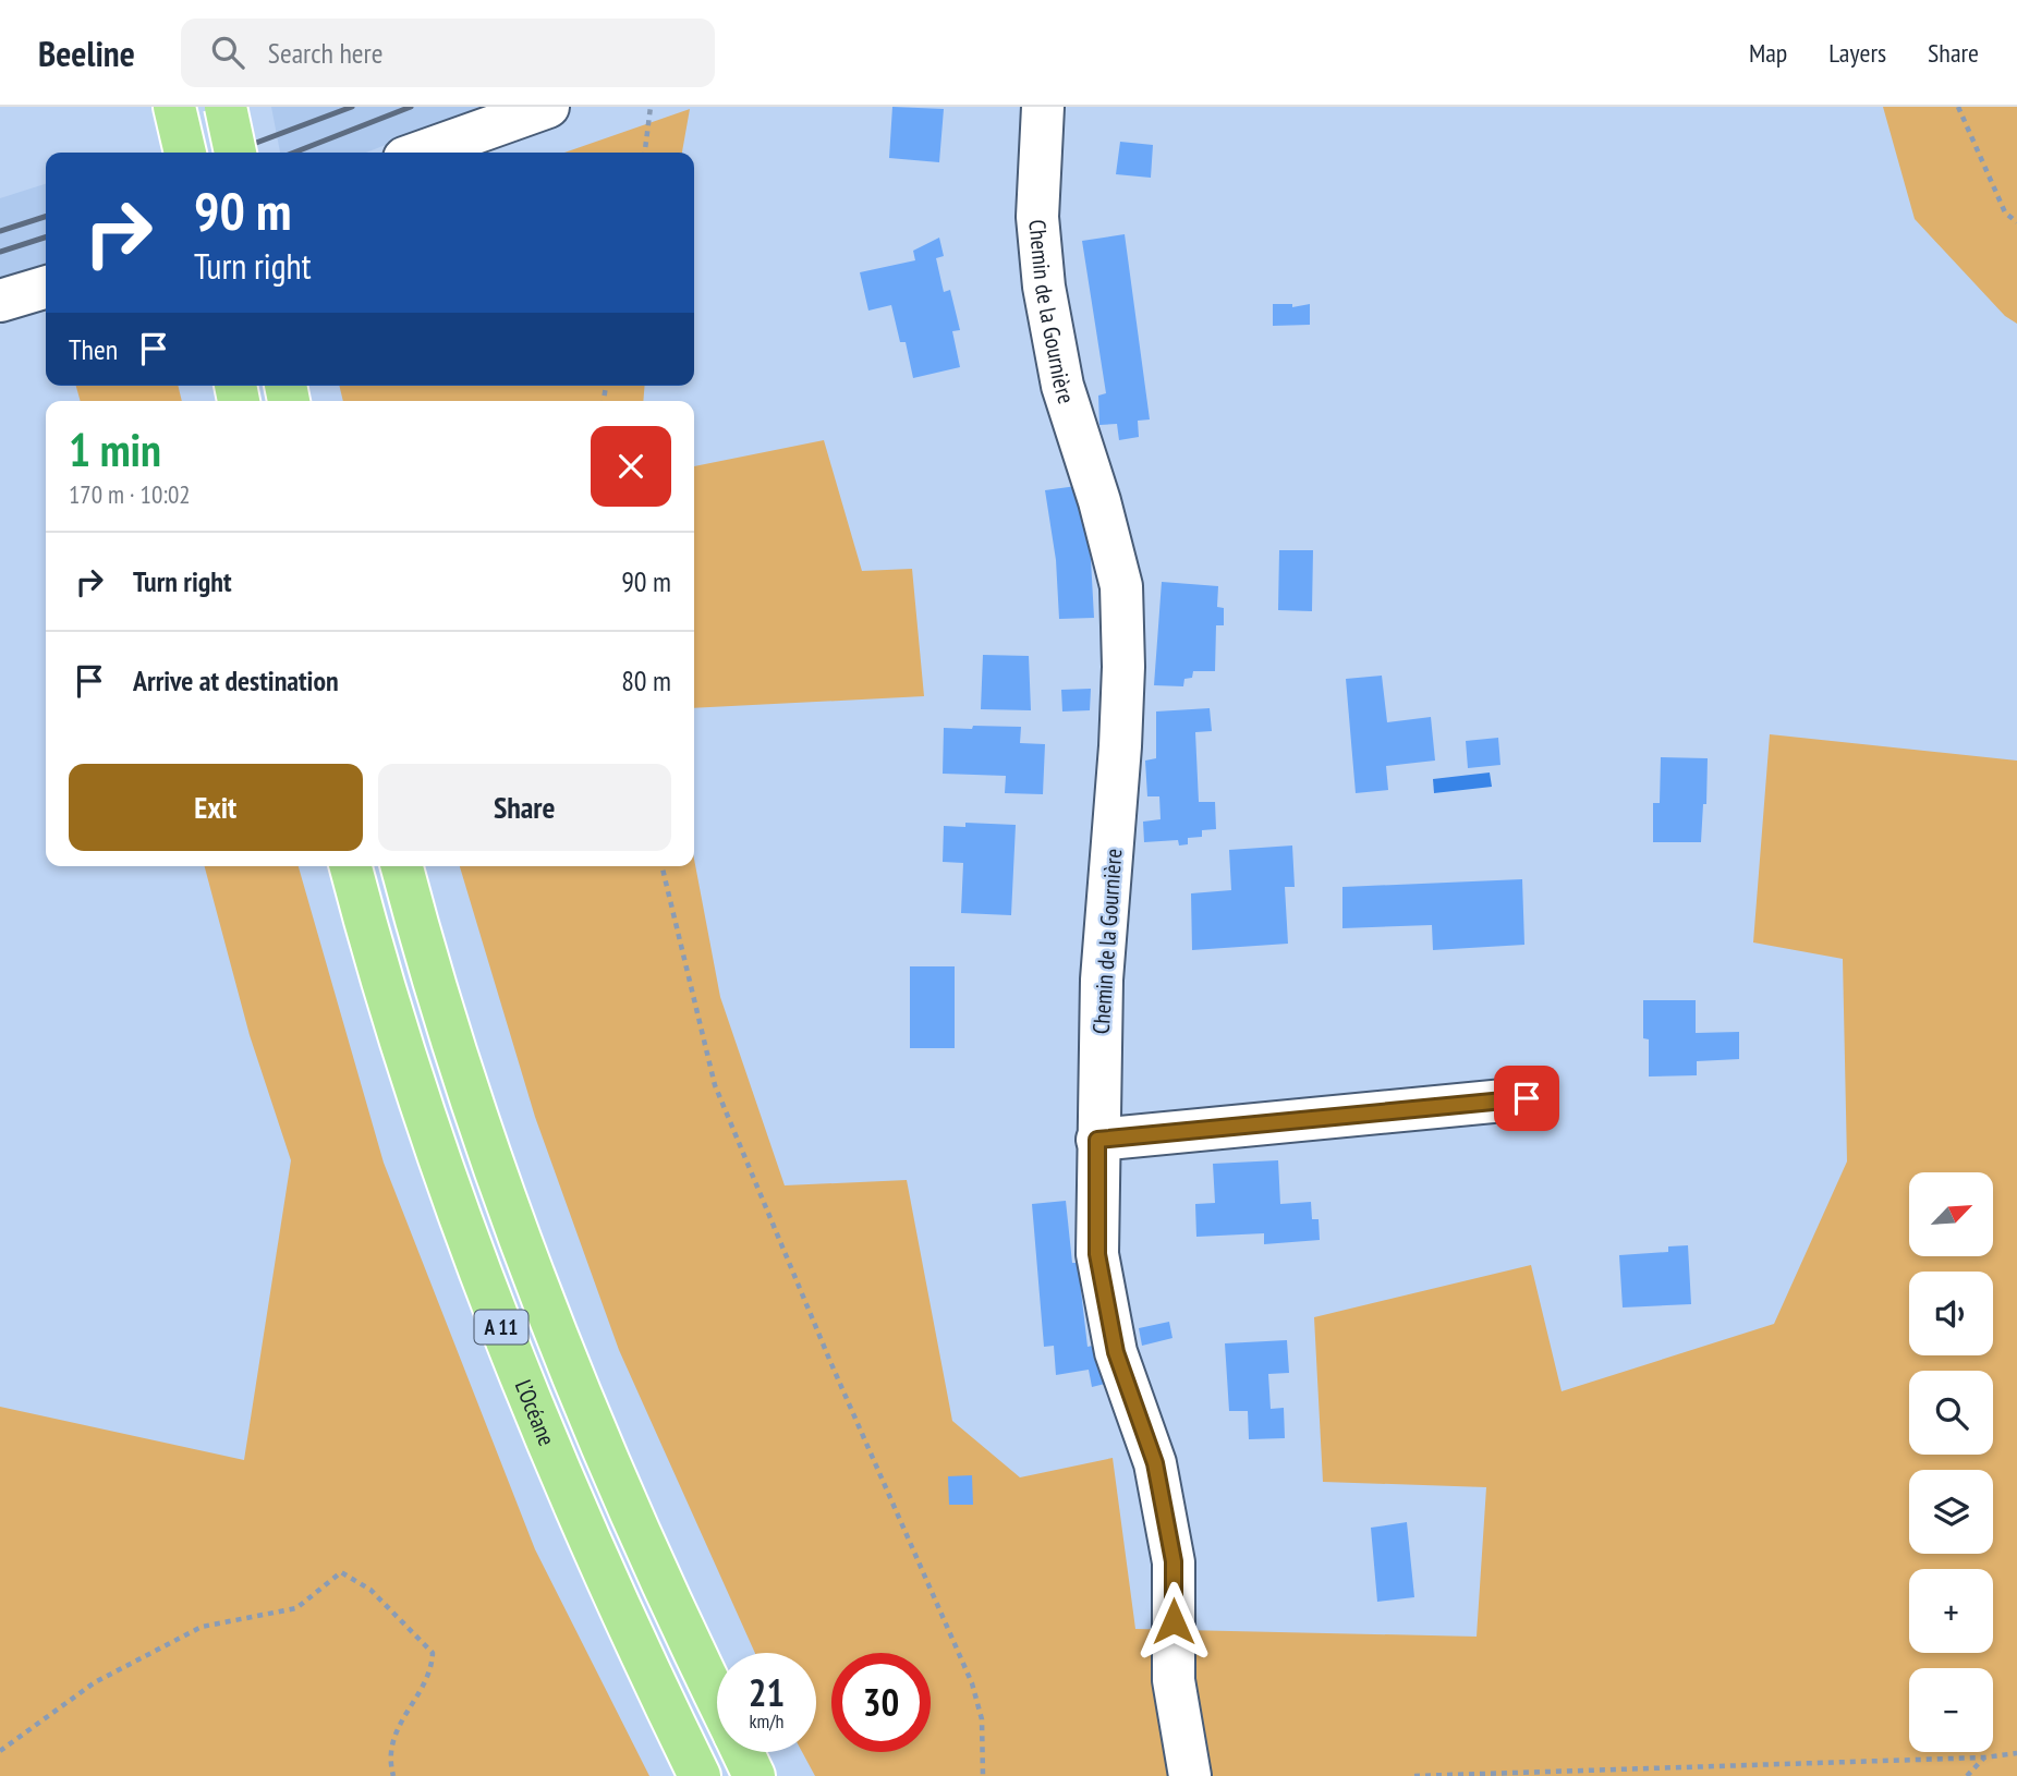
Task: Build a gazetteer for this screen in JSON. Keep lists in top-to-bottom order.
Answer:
{
  "streets": {
    "highway": ["A 11", "L’Océane"],
    "street": ["Chemin de la Gournière"]
  },
  "north": "top right",
  "page": {
    "header": "Beeline",
    "search": "Search here",
    "nav": ["Map", "Layers", "Share"],
    "turn": ["90 m", "Turn right"],
    "then": "Then",
    "heading": ["1 min", "170 m · 10:02"],
    "list": [
      {
        "name": "Turn right",
        "value": "90 m"
      },
      {
        "name": "Arrive at destination",
        "value": "80 m"
      }
    ],
    "buttons": ["Exit", "Share"],
    "map_buttons": ["+", "−"],
    "speed": "21 km/h",
    "limit": "30"
  }
}
